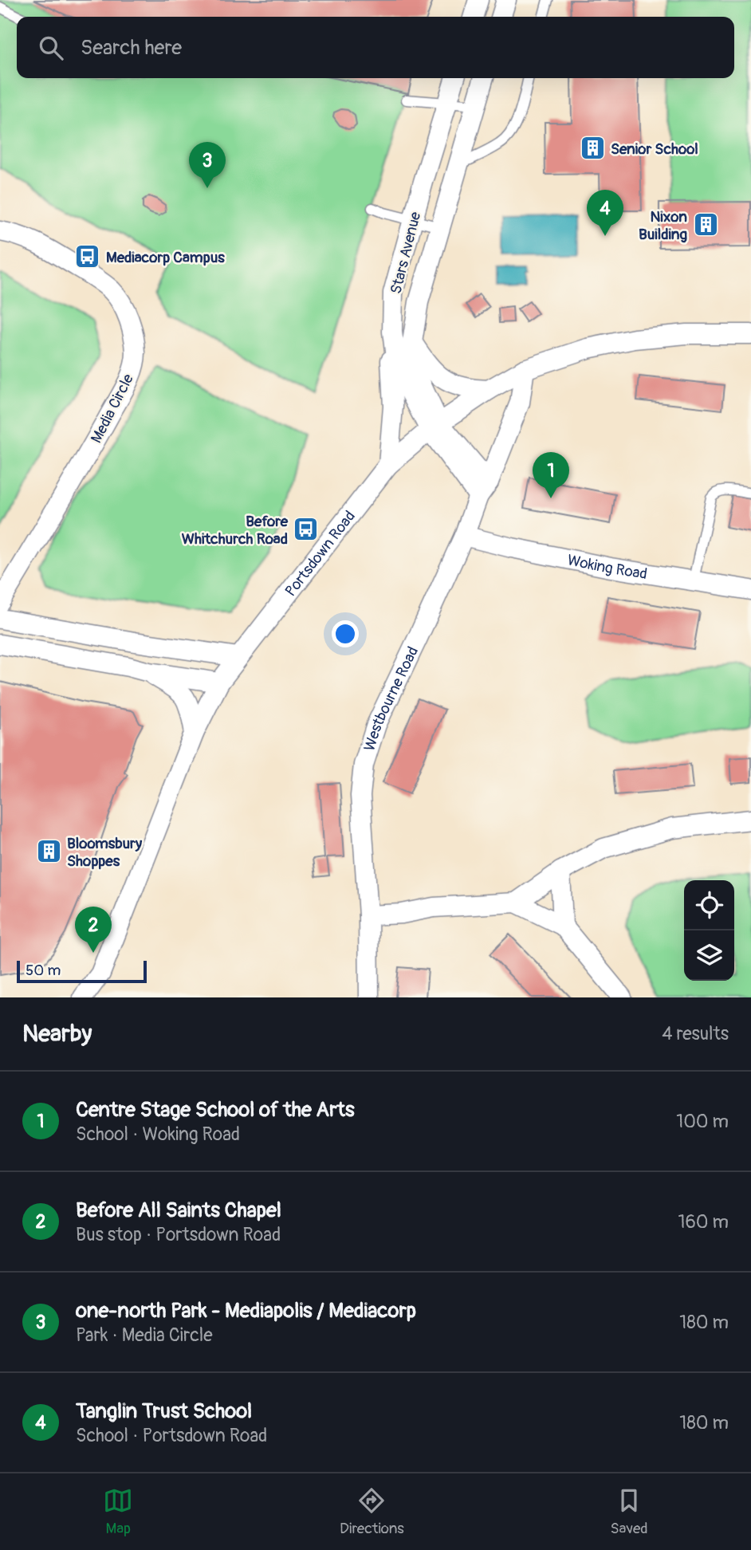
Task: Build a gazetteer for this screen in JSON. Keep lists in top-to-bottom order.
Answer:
{
  "streets": {
    "street": [
      "Stars Avenue",
      "Media Circle",
      "Portsdown Road",
      "Woking Road",
      "Westbourne Road"
    ]
  },
  "crossings": [
    ["Stars Avenue", "Portsdown Road"],
    ["Portsdown Road", "Westbourne Road"],
    ["Woking Road", "Westbourne Road"]
  ],
  "places": {
    "building": ["Senior School", "Nixon Building", "Bloomsbury Shoppes"],
    "bus stop": ["Mediacorp Campus", "Before Whitchurch Road"]
  },
  "scale_bar": "50 m",
  "page": {
    "search": "Search here",
    "pins": [
      "3",
      "4",
      "1",
      "2"
    ],
    "scale": "50 m",
    "heading": ["Nearby", "4 results"],
    "list": [
      {
        "mark": "1",
        "name": "Centre Stage School of the Arts",
        "note": "School · Woking Road",
        "value": "100 m"
      },
      {
        "mark": "2",
        "name": "Before All Saints Chapel",
        "note": "Bus stop · Portsdown Road",
        "value": "160 m"
      },
      {
        "mark": "3",
        "name": "one-north Park - Mediapolis / Mediacorp",
        "note": "Park · Media Circle",
        "value": "180 m"
      },
      {
        "mark": "4",
        "name": "Tanglin Trust School",
        "note": "School · Portsdown Road",
        "value": "180 m"
      }
    ],
    "nav": ["Map", "Directions", "Saved"]
  }
}
